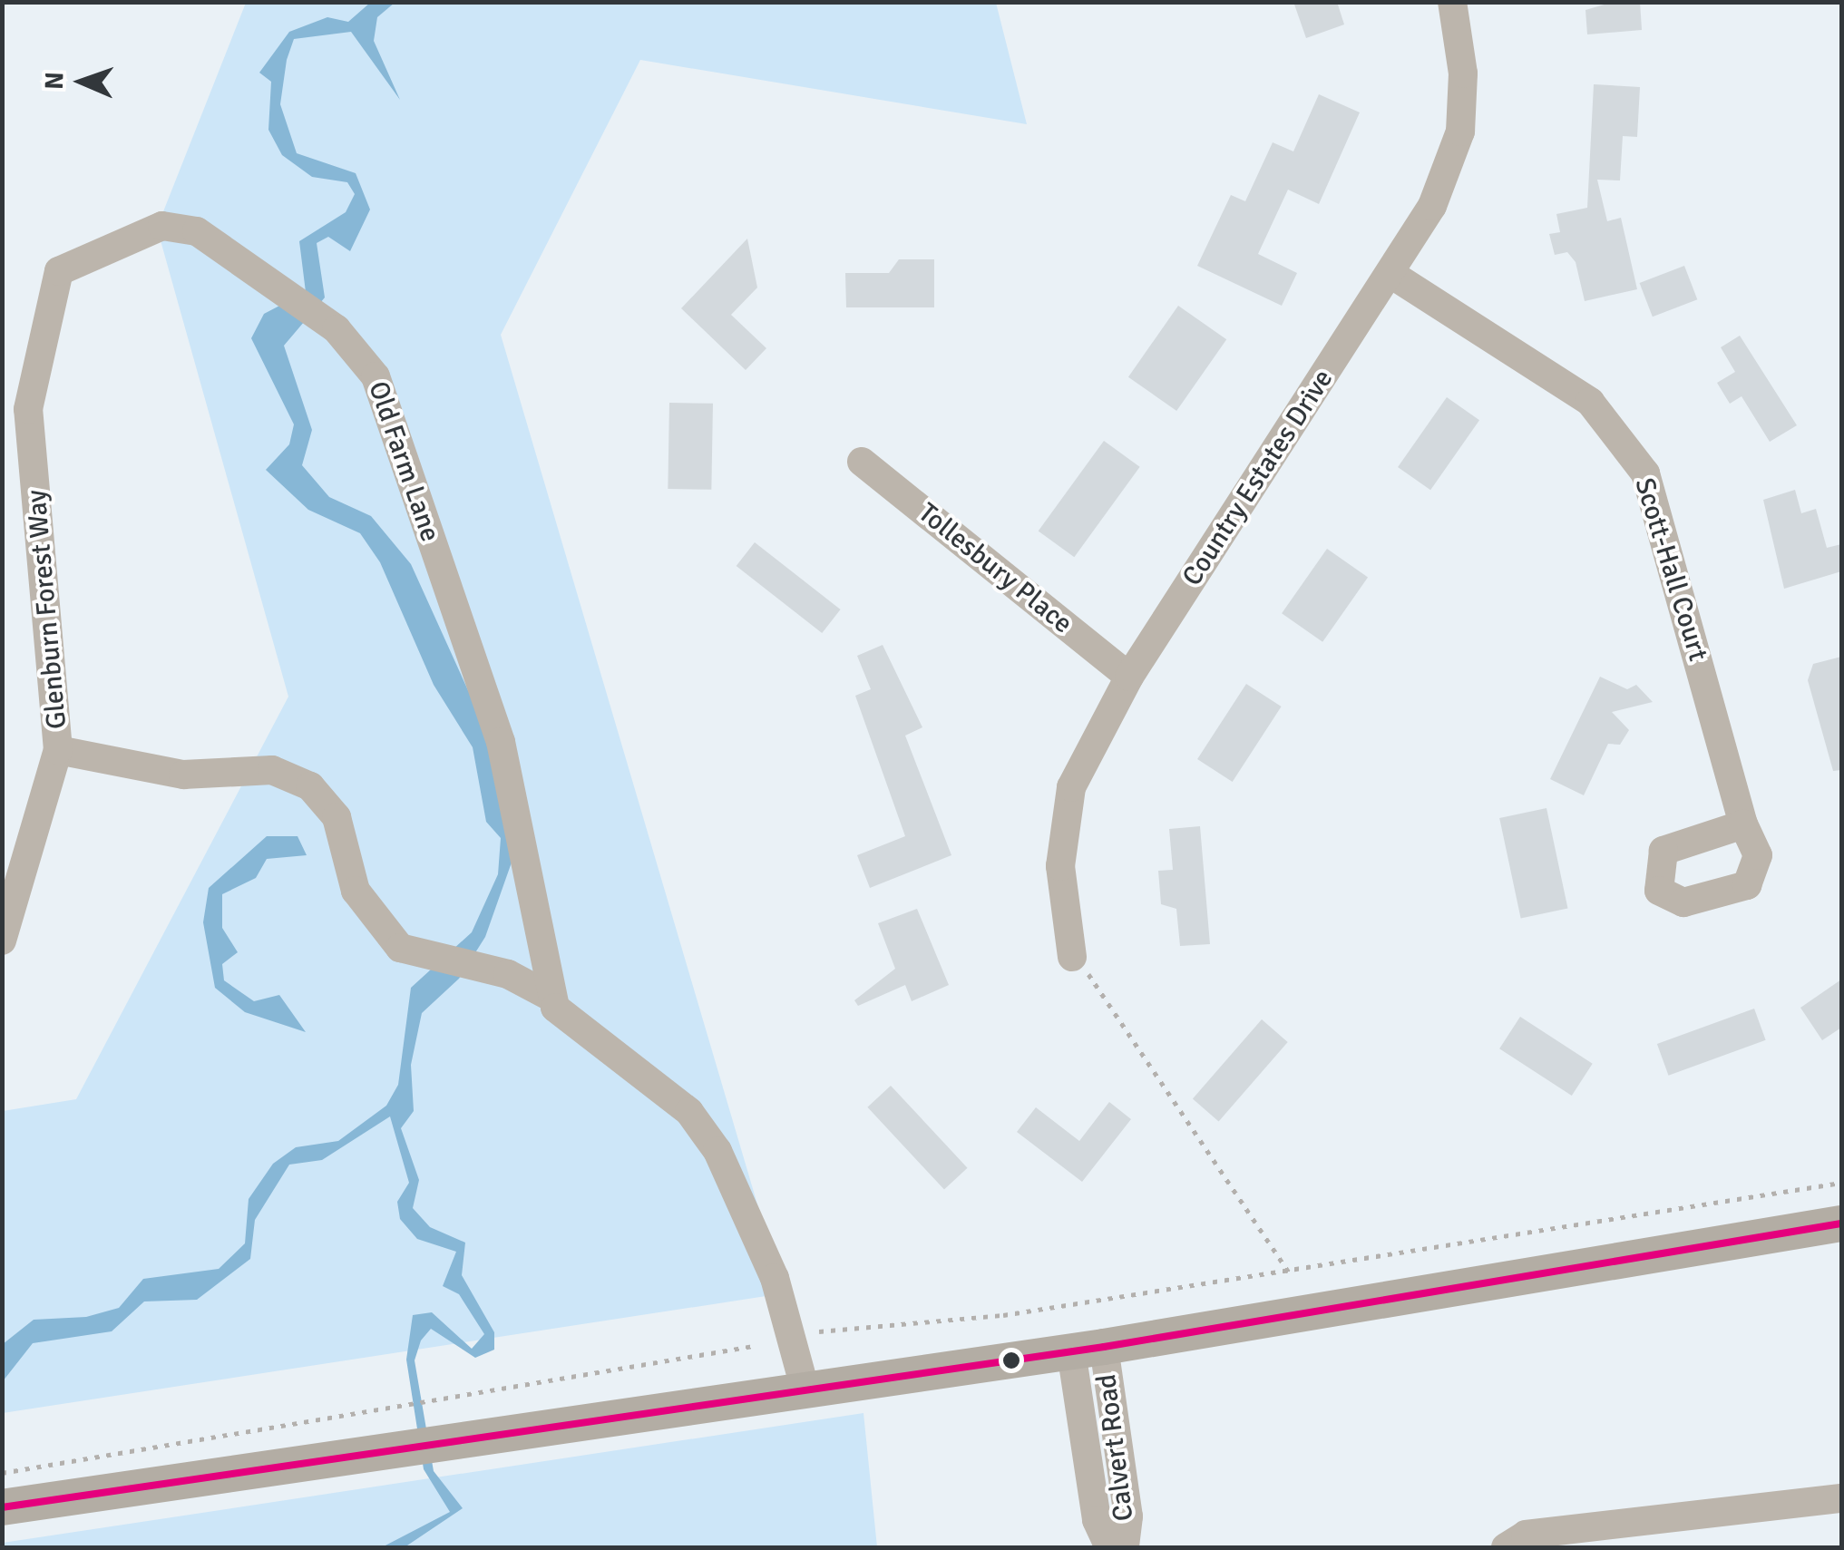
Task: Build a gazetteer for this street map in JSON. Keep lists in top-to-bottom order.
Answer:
{
  "streets": {
    "street": [
      "Old Farm Lane",
      "Country Estates Drive",
      "Tollesbury Place",
      "Scott-Hall Court",
      "Glenburn Forest Way",
      "Calvert Road"
    ]
  },
  "crossings": [
    ["Old Farm Lane", "Glenburn Forest Way"],
    ["Country Estates Drive", "Tollesbury Place"],
    ["Country Estates Drive", "Scott-Hall Court"]
  ],
  "north": "left"
}
